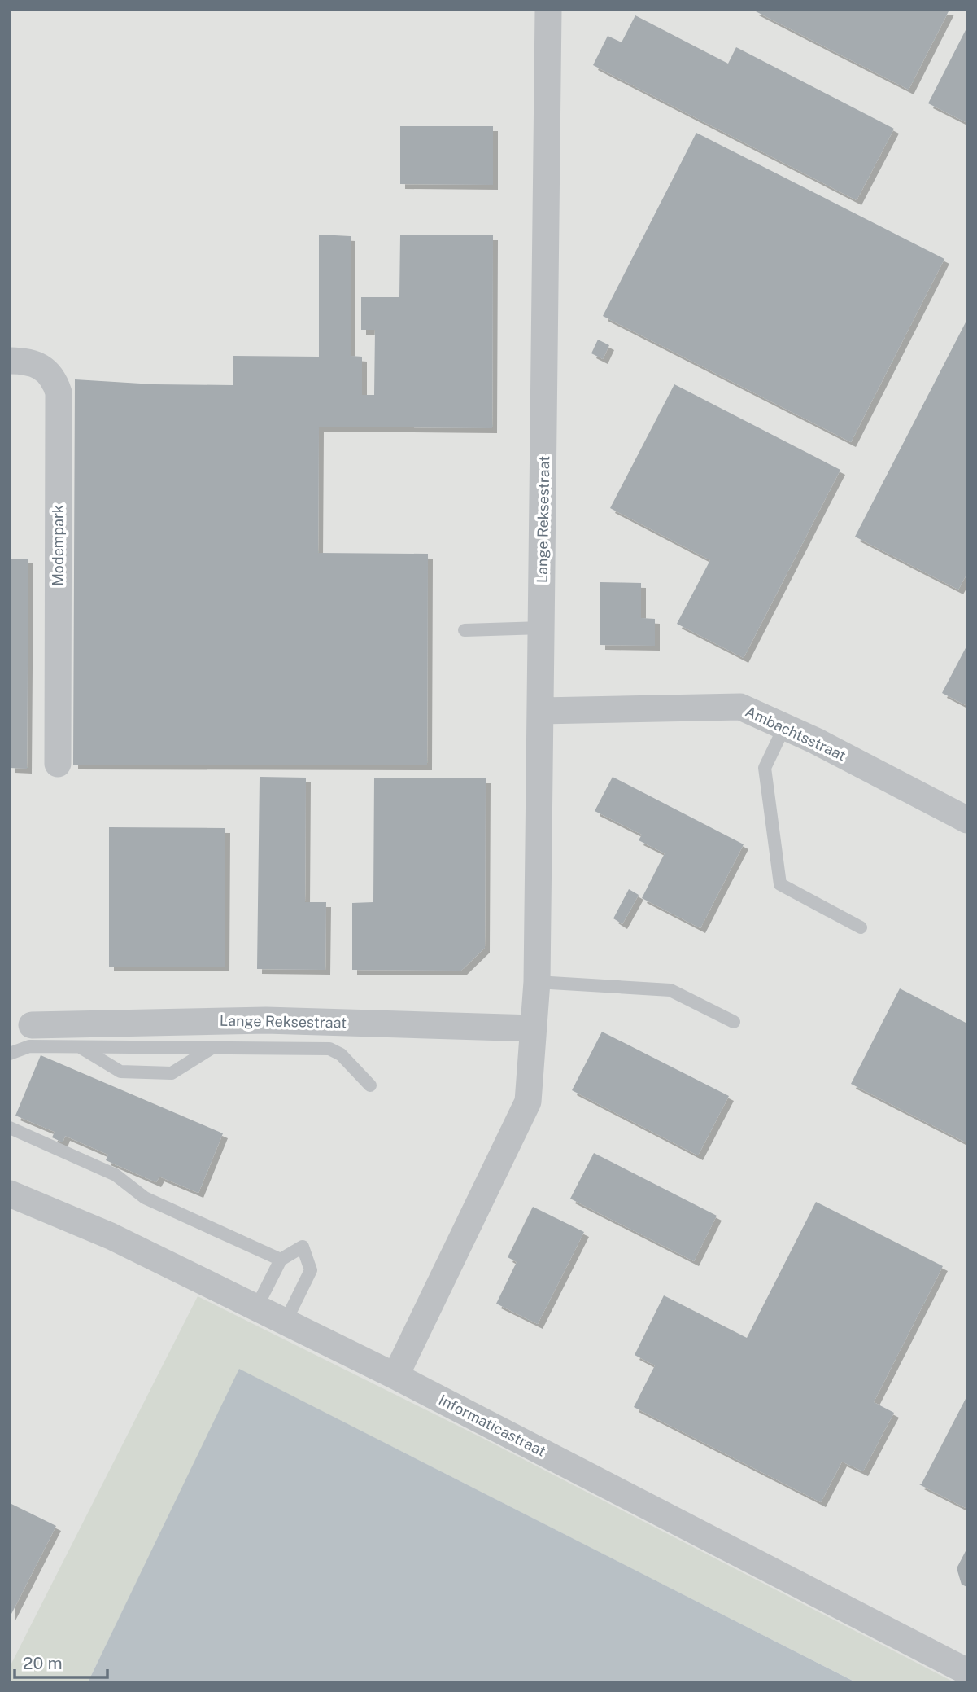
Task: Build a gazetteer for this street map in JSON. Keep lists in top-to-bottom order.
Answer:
{
  "streets": {
    "street": [
      "Lange Reksestraat",
      "Modempark",
      "Ambachtsstraat",
      "Informaticastraat"
    ]
  },
  "crossings": [
    ["Lange Reksestraat", "Ambachtsstraat"],
    ["Lange Reksestraat", "Informaticastraat"]
  ],
  "scale_bar": "20 m"
}
